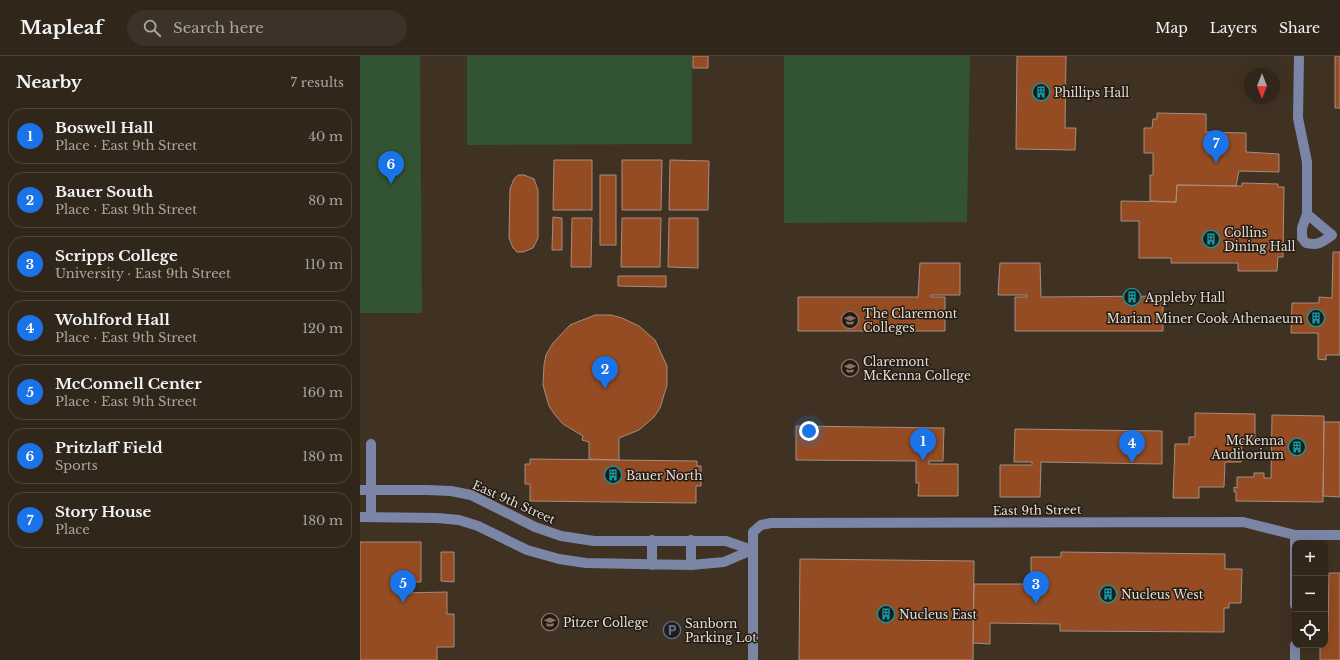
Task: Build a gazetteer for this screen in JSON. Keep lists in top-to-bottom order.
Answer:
{
  "streets": {
    "street": ["East 9th Street"]
  },
  "places": {
    "building": [
      "Phillips Hall",
      "Collins Dining Hall",
      "Appleby Hall",
      "Marian Miner Cook Athenaeum",
      "McKenna Auditorium",
      "Bauer North",
      "Nucleus West",
      "Nucleus East"
    ],
    "school or university": ["The Claremont Colleges", "Claremont McKenna College", "Pitzer College"],
    "parking": ["Sanborn Parking Lot"]
  },
  "north": "bottom",
  "page": {
    "header": "Mapleaf",
    "search": "Search here",
    "nav": ["Map", "Layers", "Share"],
    "heading": ["Nearby", "7 results"],
    "list": [
      {
        "mark": "1",
        "name": "Boswell Hall",
        "note": "Place · East 9th Street",
        "value": "40 m"
      },
      {
        "mark": "2",
        "name": "Bauer South",
        "note": "Place · East 9th Street",
        "value": "80 m"
      },
      {
        "mark": "3",
        "name": "Scripps College",
        "note": "University · East 9th Street",
        "value": "110 m"
      },
      {
        "mark": "4",
        "name": "Wohlford Hall",
        "note": "Place · East 9th Street",
        "value": "120 m"
      },
      {
        "mark": "5",
        "name": "McConnell Center",
        "note": "Place · East 9th Street",
        "value": "160 m"
      },
      {
        "mark": "6",
        "name": "Pritzlaff Field",
        "note": "Sports",
        "value": "180 m"
      },
      {
        "mark": "7",
        "name": "Story House",
        "note": "Place",
        "value": "180 m"
      }
    ],
    "pins": [
      "7",
      "6",
      "2",
      "1",
      "4",
      "5",
      "3"
    ],
    "map_buttons": ["+", "−"]
  }
}
